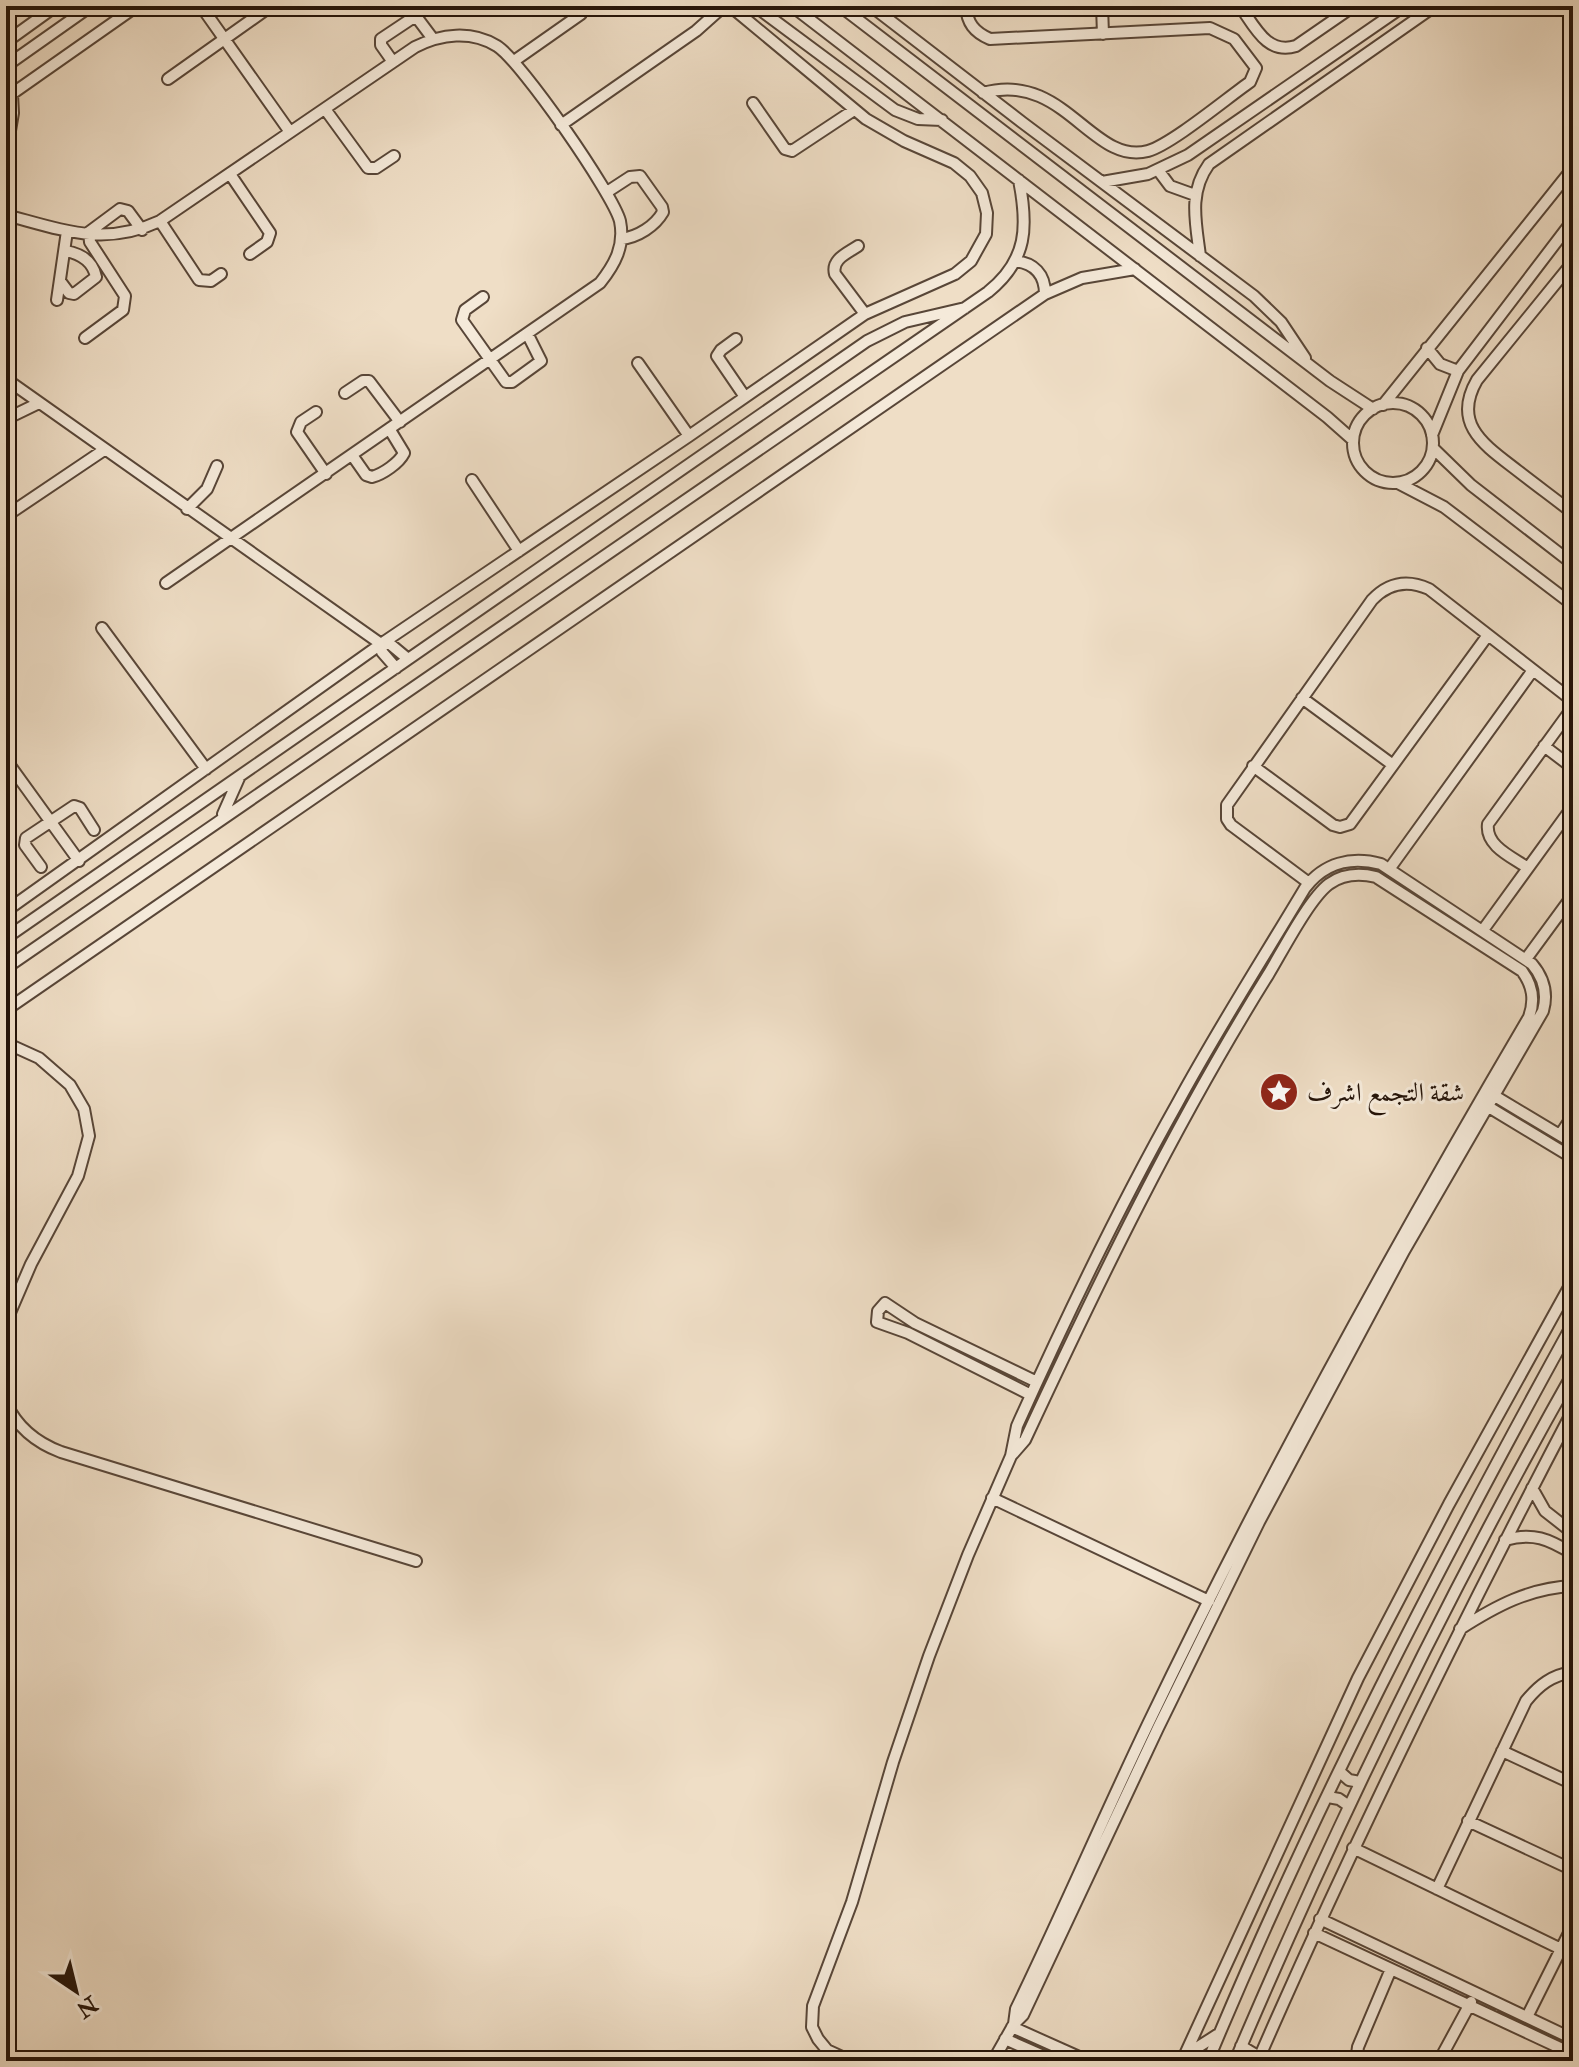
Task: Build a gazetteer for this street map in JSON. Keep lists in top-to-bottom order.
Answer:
{
  "places": {
    "place": ["شقة التجمع اشرف"]
  },
  "north": "bottom right"
}
